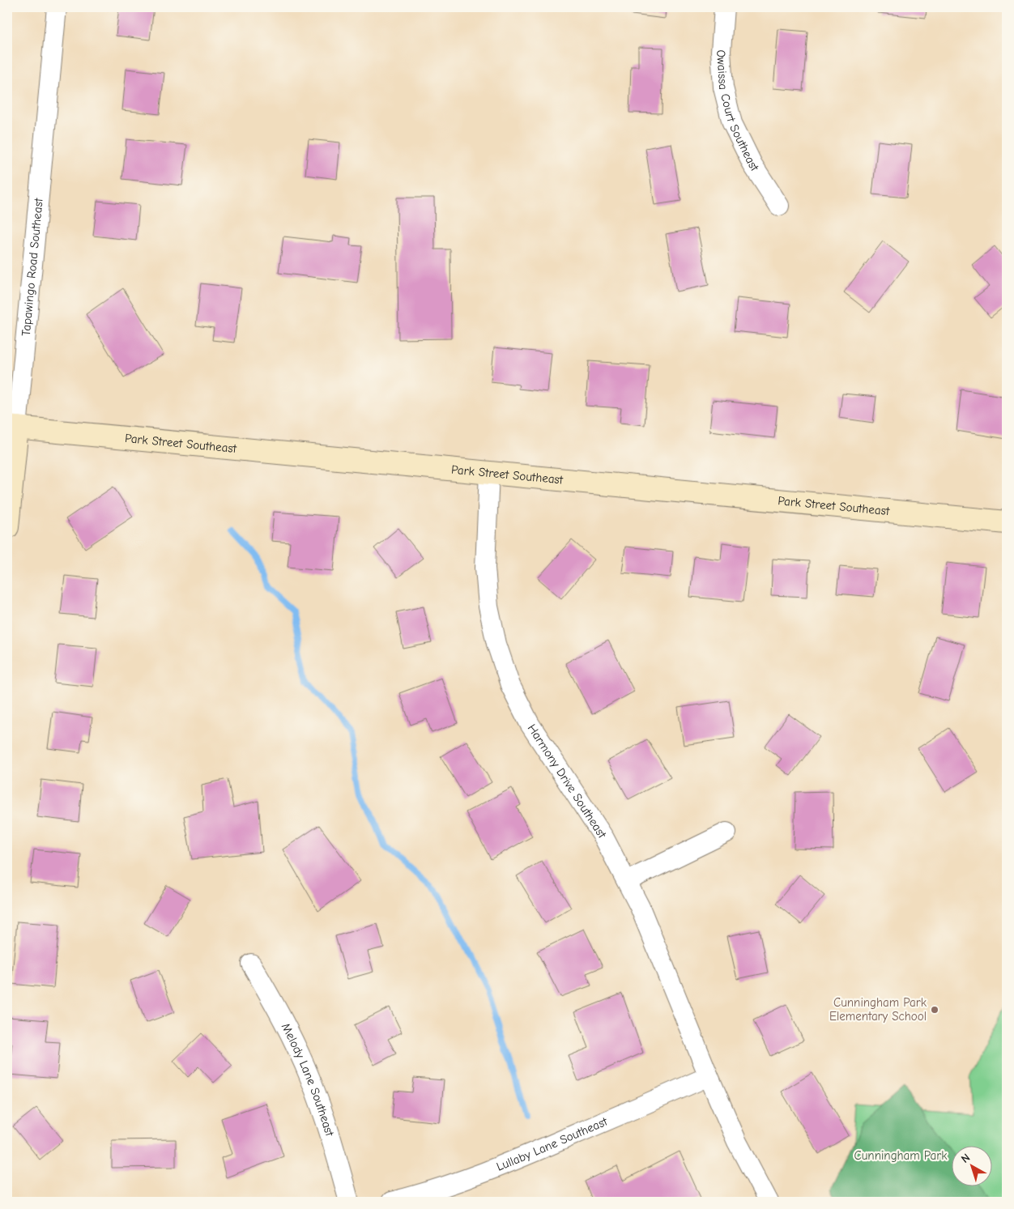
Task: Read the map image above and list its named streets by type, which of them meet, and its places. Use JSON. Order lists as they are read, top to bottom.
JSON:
{
  "streets": {
    "main road": ["Tapawingo Road Southeast", "Park Street Southeast"],
    "street": [
      "Owaissa Court Southeast",
      "Harmony Drive Southeast",
      "Melody Lane Southeast",
      "Lullaby Lane Southeast"
    ]
  },
  "crossings": [
    ["Tapawingo Road Southeast", "Park Street Southeast"],
    ["Park Street Southeast", "Harmony Drive Southeast"],
    ["Harmony Drive Southeast", "Lullaby Lane Southeast"]
  ],
  "parks": ["Cunningham Park"],
  "places": ["Cunningham Park Elementary School"],
  "north": "top left"
}
